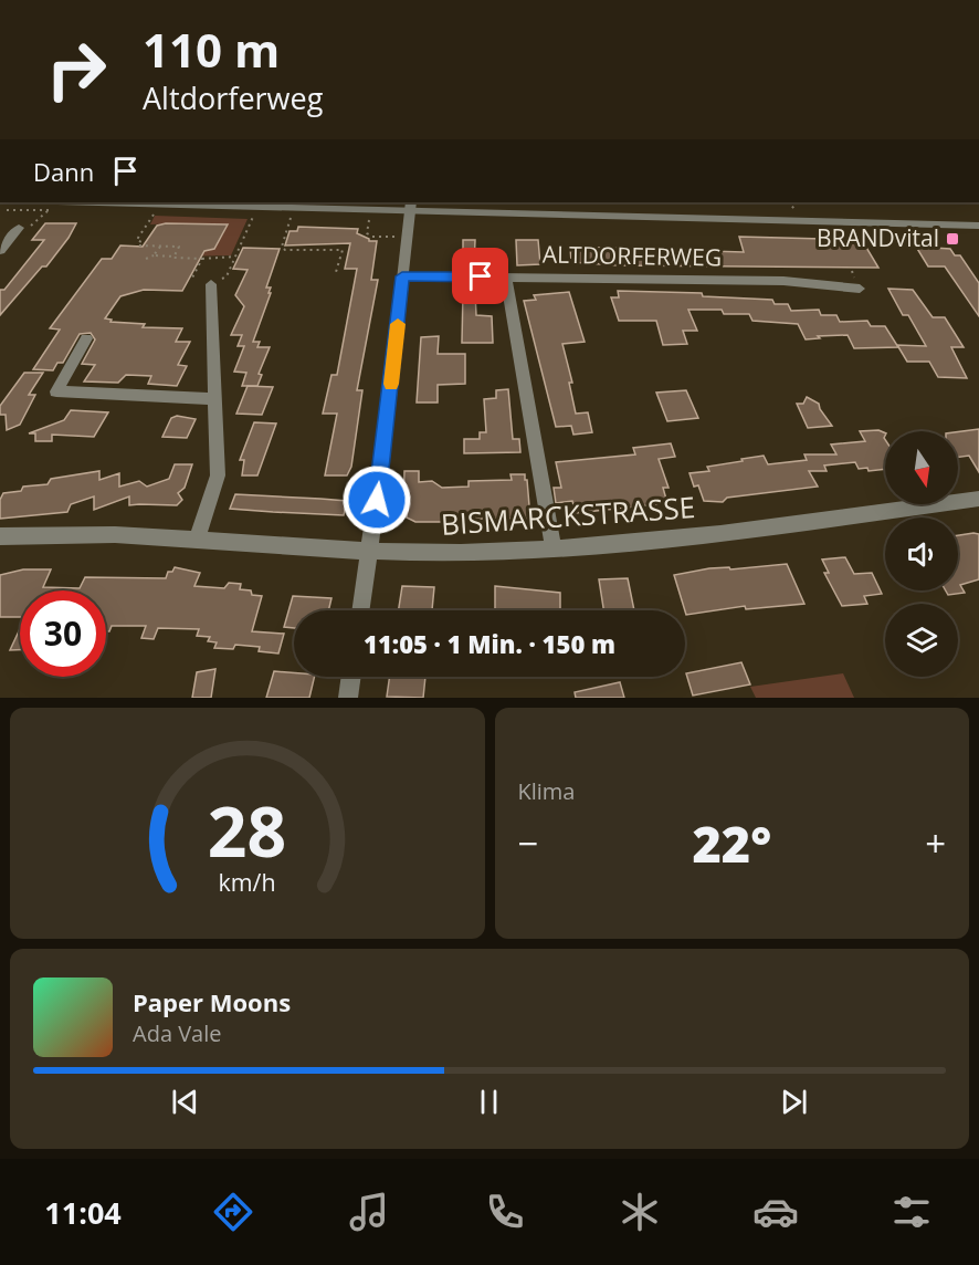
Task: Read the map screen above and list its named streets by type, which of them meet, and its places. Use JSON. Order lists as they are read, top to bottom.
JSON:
{
  "streets": {
    "street": ["ALTDORFERWEG", "BISMARCKSTRASSE"]
  },
  "places": {
    "transit": ["BRANDvital"]
  },
  "north": "bottom",
  "page": {
    "turn": ["110 m", "Altdorferweg"],
    "then": "Dann",
    "limit": "30",
    "trip": "11:05 · 1 Min. · 150 m",
    "tile": "Klima",
    "heat": ["−", "22°", "+"],
    "song": ["Paper Moons", "Ada Vale"],
    "tabs": "11:04",
    "gauge": ["28", "km/h"]
  }
}
